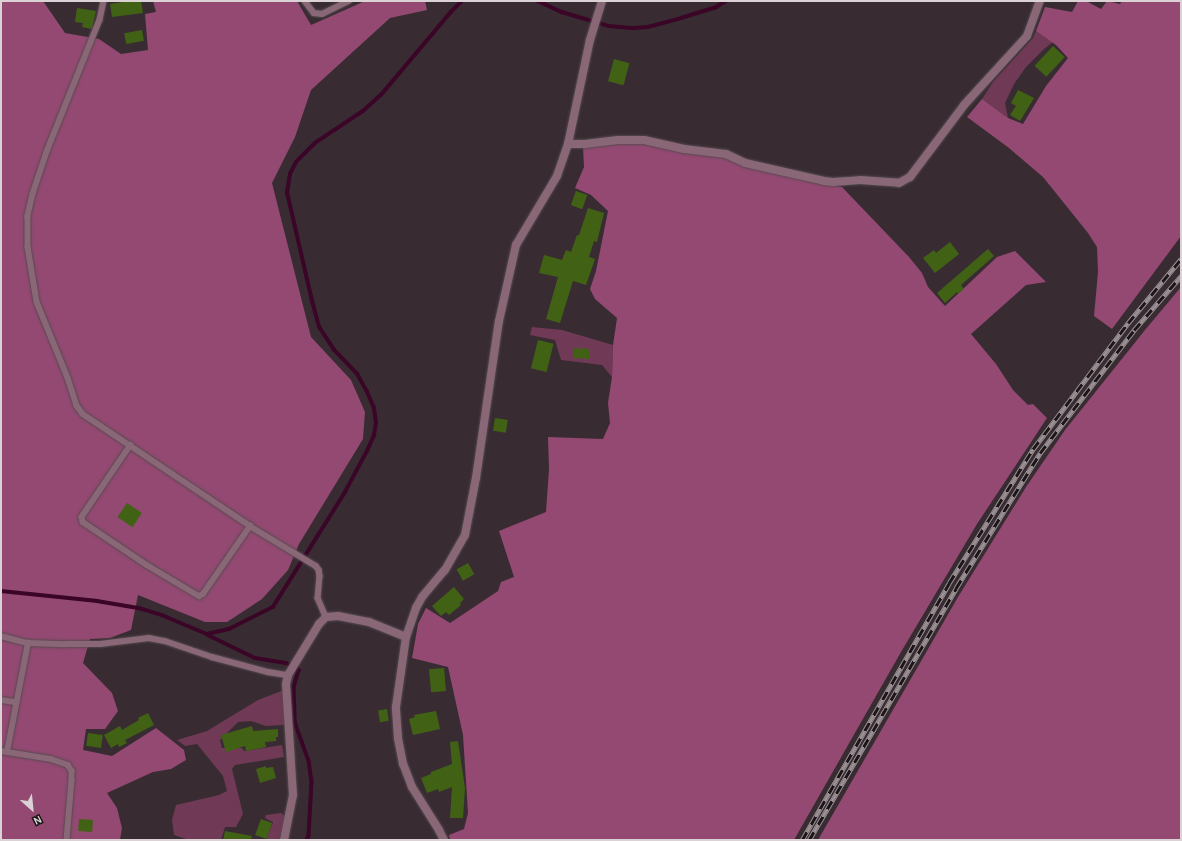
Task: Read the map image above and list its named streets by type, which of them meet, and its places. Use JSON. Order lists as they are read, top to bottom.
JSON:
{
  "north": "bottom right"
}
